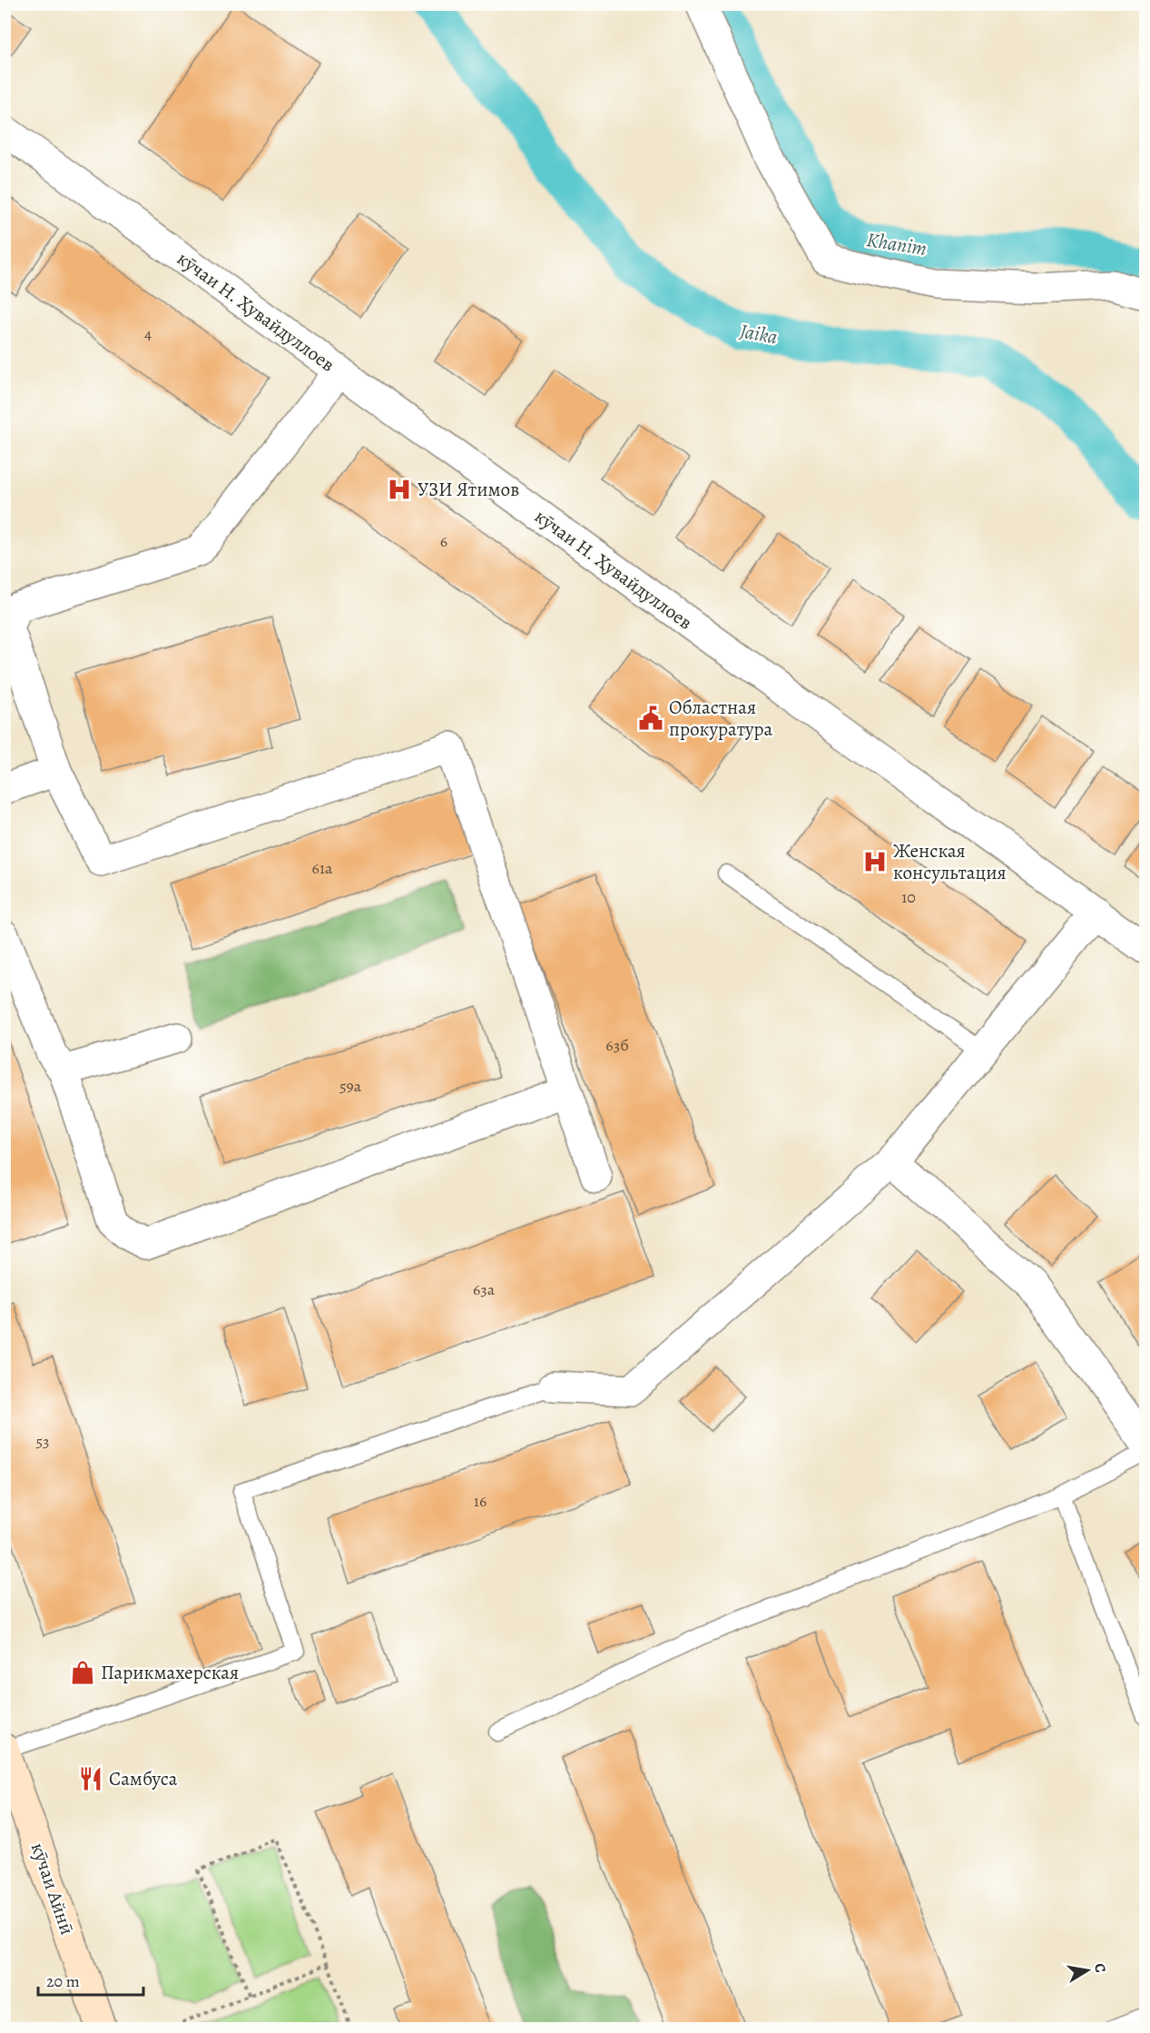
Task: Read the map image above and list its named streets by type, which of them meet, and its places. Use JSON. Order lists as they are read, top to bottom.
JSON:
{
  "streets": {
    "main road": ["кӯчаи Айнӣ"],
    "street": ["кӯчаи Н. Ҳувайдуллоев"]
  },
  "water": ["Khanim", "Jaika"],
  "places": {
    "hospital": ["УЗИ Ятимов", "Женская консультация"],
    "public building": ["Областная прокуратура"],
    "shop": ["Парикмахерская"],
    "restaurant": ["Самбуса"]
  },
  "house_numbers": [
    "4",
    "6",
    "61а",
    "10",
    "63б",
    "59а",
    "63а",
    "53",
    "16"
  ],
  "scale_bar": "20 m",
  "north": "right"
}
